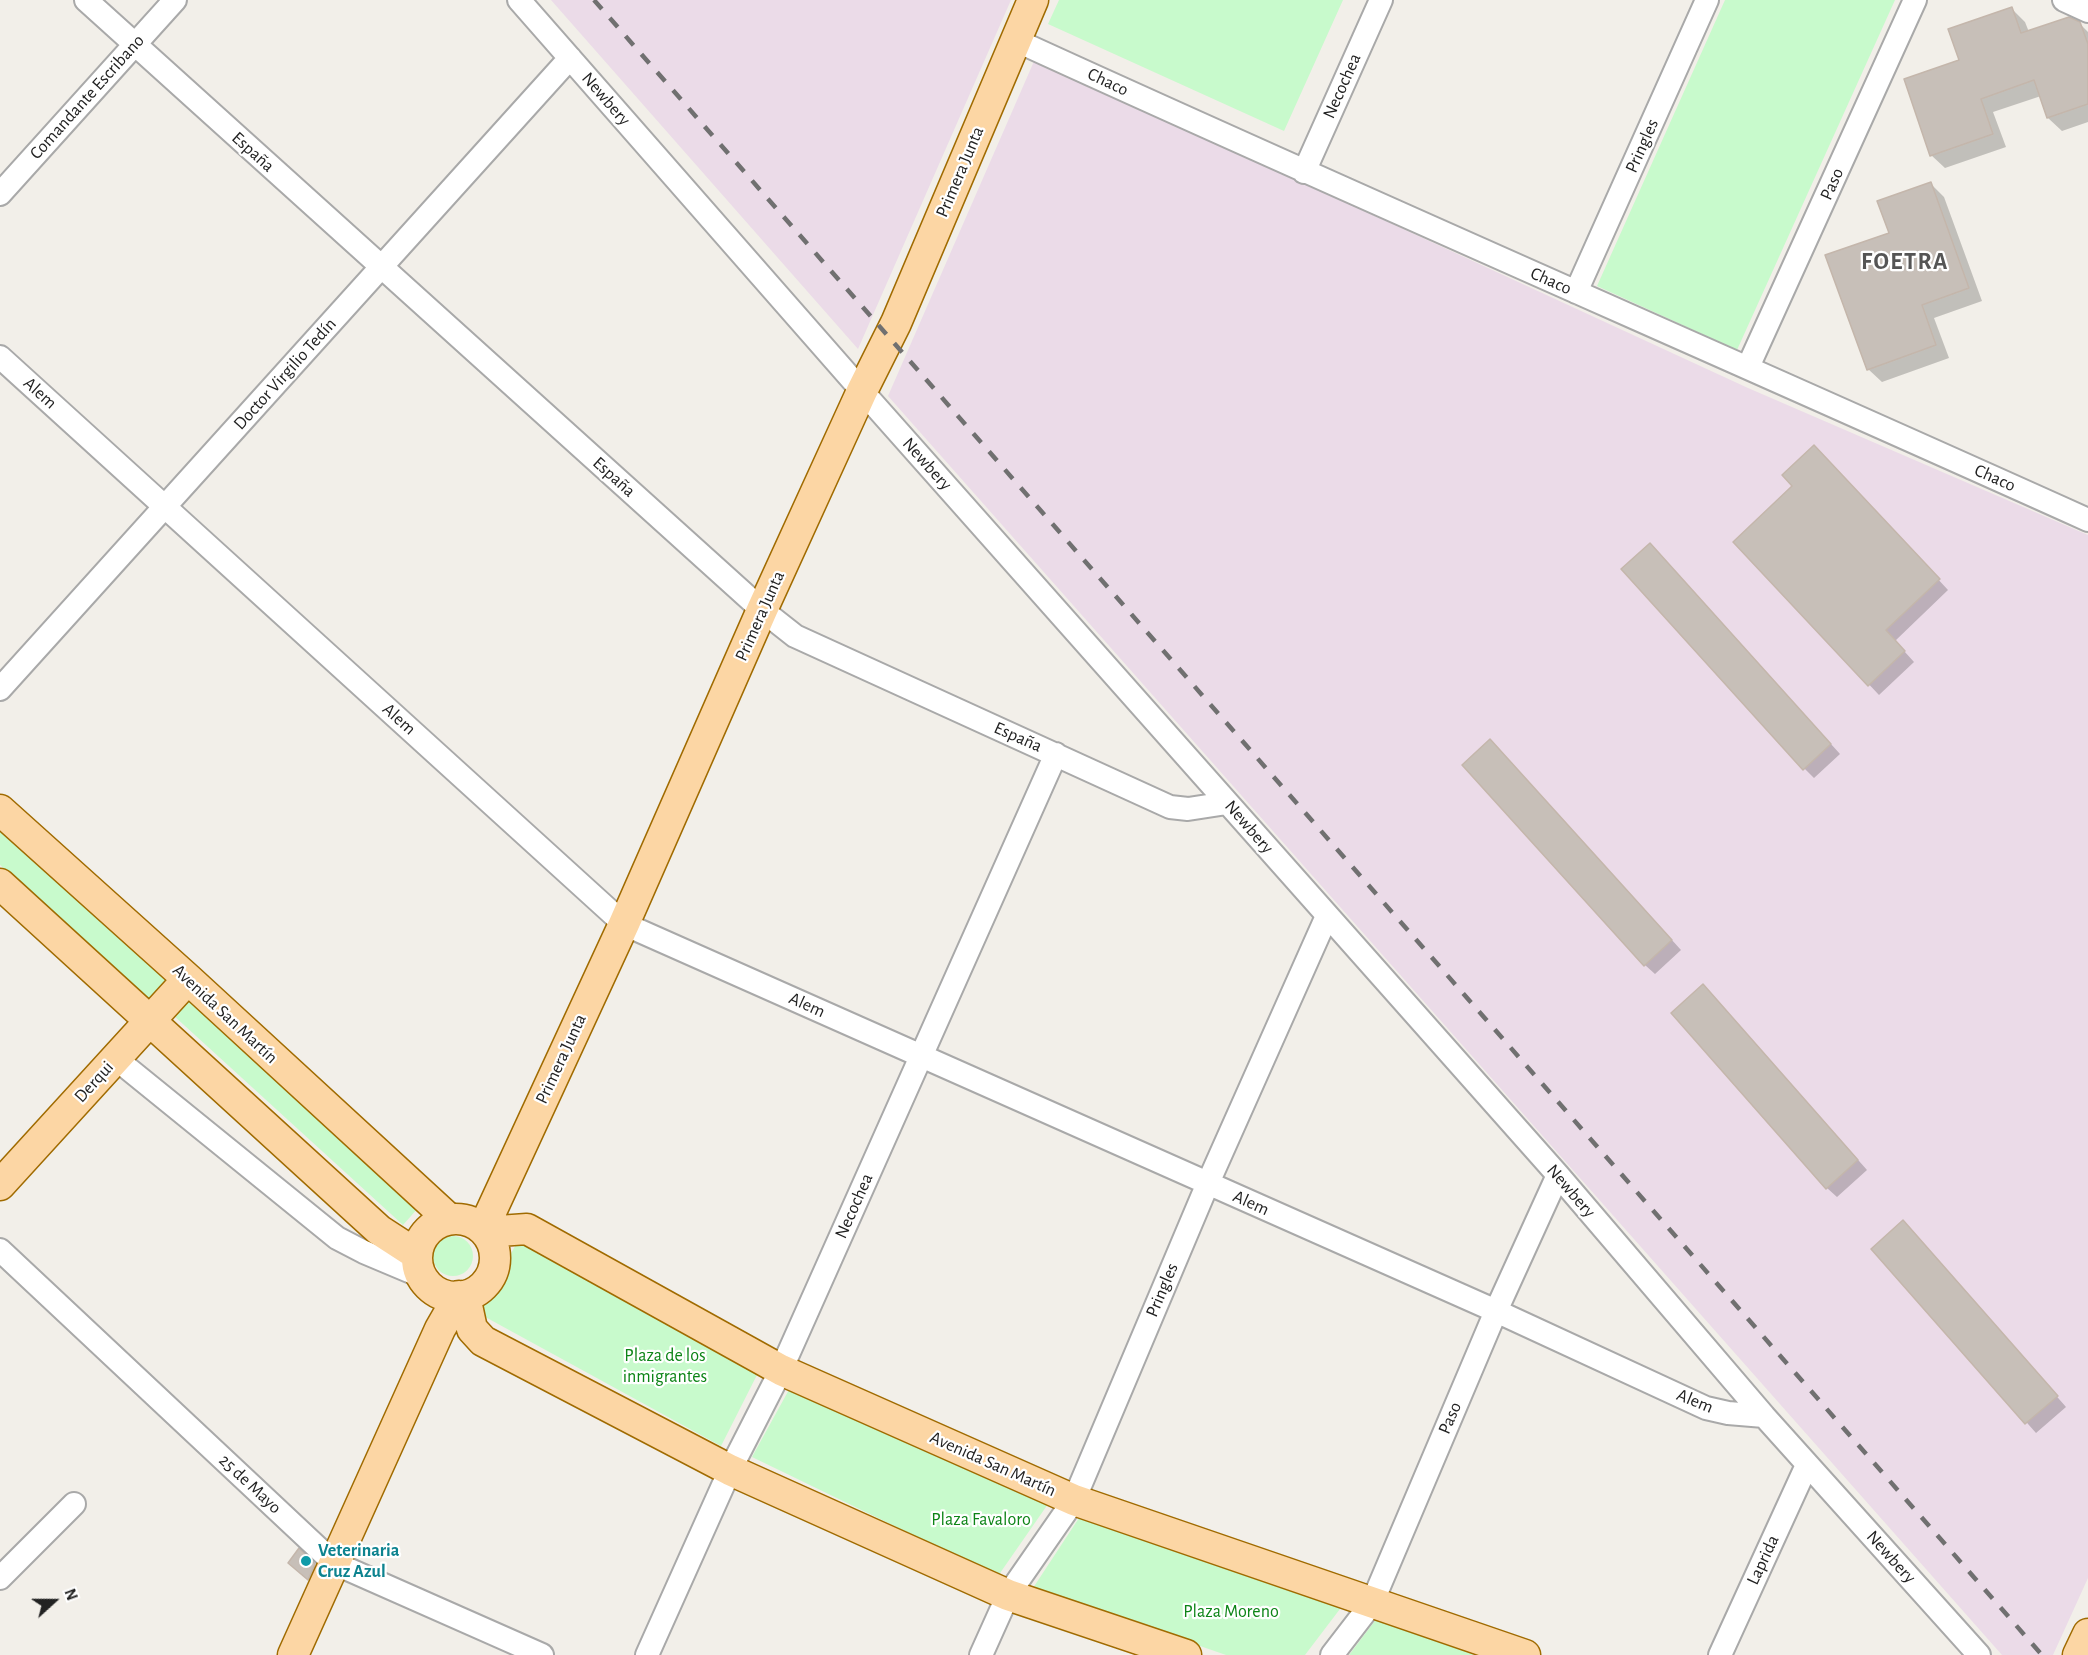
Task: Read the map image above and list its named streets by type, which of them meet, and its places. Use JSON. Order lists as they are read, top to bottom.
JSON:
{
  "streets": {
    "main road": ["Primera Junta", "Avenida San Martín", "Derqui"],
    "street": [
      "Chaco",
      "Necochea",
      "Comandante Escribano",
      "Newbery",
      "Pringles",
      "España",
      "Paso",
      "Doctor Virgilio Tedín",
      "Alem",
      "25 de Mayo",
      "Laprida"
    ]
  },
  "crossings": [
    ["Chaco", "Necochea"],
    ["Chaco", "Pringles"],
    ["Chaco", "Primera Junta"],
    ["Chaco", "Paso"],
    ["Necochea", "España"],
    ["Necochea", "Alem"],
    ["Necochea", "Avenida San Martín"],
    ["Comandante Escribano", "España"],
    ["Newbery", "Pringles"],
    ["Newbery", "España"],
    ["Newbery", "Primera Junta"],
    ["Newbery", "Paso"],
    ["Newbery", "Doctor Virgilio Tedín"],
    ["Newbery", "Alem"],
    ["Newbery", "Laprida"],
    ["Pringles", "Alem"],
    ["Pringles", "Avenida San Martín"],
    ["España", "Primera Junta"],
    ["España", "Doctor Virgilio Tedín"],
    ["Primera Junta", "Alem"],
    ["Primera Junta", "Avenida San Martín"],
    ["Paso", "Alem"],
    ["Paso", "Avenida San Martín"],
    ["Doctor Virgilio Tedín", "Alem"],
    ["Avenida San Martín", "Derqui"]
  ],
  "districts": ["FOETRA"],
  "parks": ["Plaza de los inmigrantes", "Plaza Favaloro", "Plaza Moreno"],
  "places": ["Veterinaria Cruz Azul"],
  "north": "right"
}
